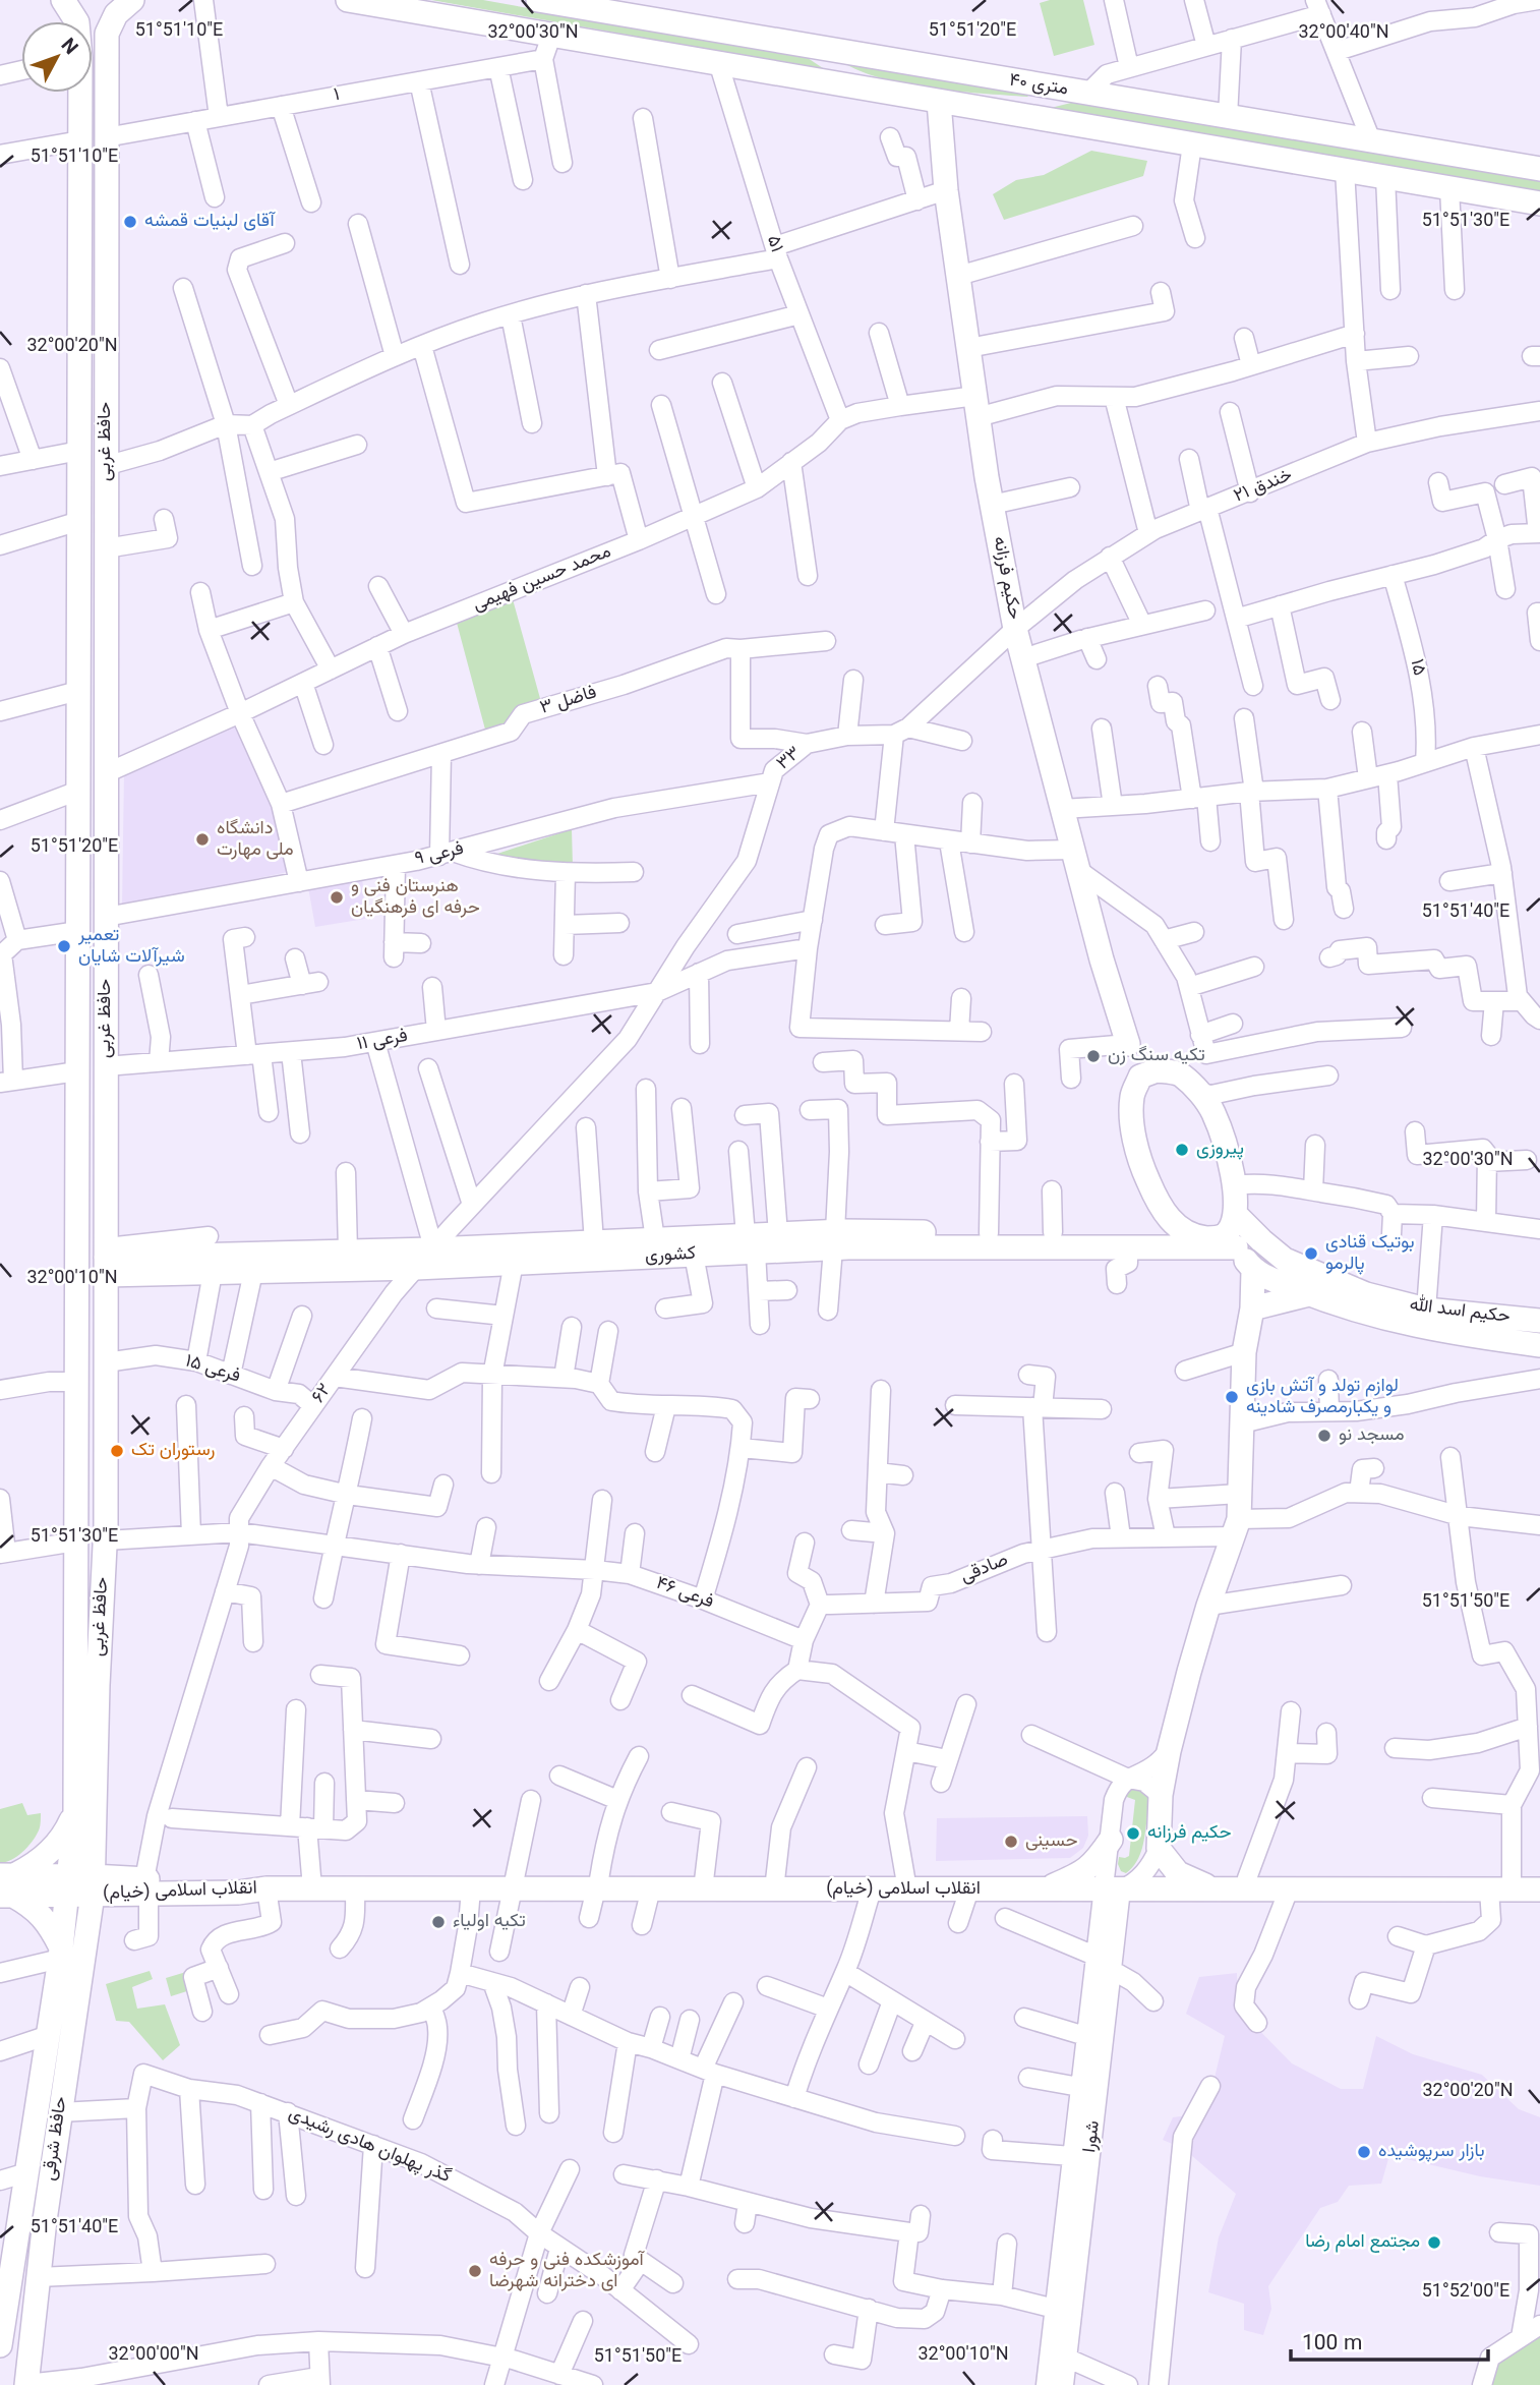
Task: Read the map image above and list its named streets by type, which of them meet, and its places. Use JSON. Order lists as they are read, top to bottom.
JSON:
{
  "streets": {
    "main road": [
      "۴۰ متری",
      "حافظ غربی",
      "حکیم فرزانه",
      "کشوری",
      "حکیم اسد الله",
      "انقلاب اسلامی (خیام)",
      "حافظ شرقی"
    ],
    "street": [
      "۱",
      "۵۱",
      "۲۱ خندق",
      "محمد حسین فهیمی",
      "۱۵",
      "فاضل ۳",
      "۳۳",
      "فرعی ۹",
      "فرعی ۱۱",
      "فرعی ۱۵",
      "۶۲",
      "صادقی",
      "فرعی ۴۶",
      "شورا",
      "گذر پهلوان هادی رشیدی"
    ]
  },
  "crossings": [
    ["۴۰ متری", "حکیم فرزانه"],
    ["۱", "حافظ غربی"],
    ["۵۱", "محمد حسین فهیمی"],
    ["حافظ غربی", "محمد حسین فهیمی"],
    ["حافظ غربی", "فرعی ۹"],
    ["حافظ غربی", "فرعی ۱۱"],
    ["حافظ غربی", "کشوری"],
    ["حافظ غربی", "فرعی ۱۵"],
    ["حافظ غربی", "فرعی ۴۶"],
    ["حافظ غربی", "انقلاب اسلامی (خیام)"],
    ["حافظ غربی", "حافظ شرقی"],
    ["۲۱ خندق", "حکیم فرزانه"],
    ["حکیم فرزانه", "محمد حسین فهیمی"],
    ["حکیم فرزانه", "کشوری"],
    ["۳۳", "فرعی ۹"],
    ["۳۳", "فرعی ۱۱"],
    ["۳۳", "۶۲"],
    ["فرعی ۱۱", "۶۲"],
    ["کشوری", "حکیم اسد الله"],
    ["کشوری", "۶۲"],
    ["فرعی ۱۵", "۶۲"],
    ["۶۲", "فرعی ۴۶"],
    ["۶۲", "انقلاب اسلامی (خیام)"],
    ["انقلاب اسلامی (خیام)", "شورا"],
    ["انقلاب اسلامی (خیام)", "حافظ شرقی"]
  ],
  "places": [
    "آقای لبنیات قمشه",
    "دانشگاه ملی مهارت",
    "هنرستان فنی و حرفه ای فرهنگیان",
    "تعمیر شیرآلات شایان",
    "تکیه سنگ زن",
    "پیروزی",
    "بوتیک قنادی پالرمو",
    "لوازم تولد و آتش بازی و یکبارمصرف شادینه",
    "مسجد نو",
    "رستوران تک",
    "حکیم فرزانه",
    "حسینی",
    "تکیه اولیاء",
    "بازار سرپوشیده",
    "مجتمع امام رضا",
    "آموزشکده فنی و حرفه ای دخترانه شهرضا"
  ],
  "scale_bar": "100 m",
  "north": "top right",
  "coordinates": [
    "51°51'10\"E",
    "51°51'20\"E",
    "32°00'40\"N",
    "32°00'30\"N",
    "51°51'30\"E",
    "32°00'20\"N",
    "51°51'40\"E",
    "32°00'10\"N",
    "51°51'50\"E",
    "51°52'00\"E",
    "32°00'00\"N"
  ]
}
